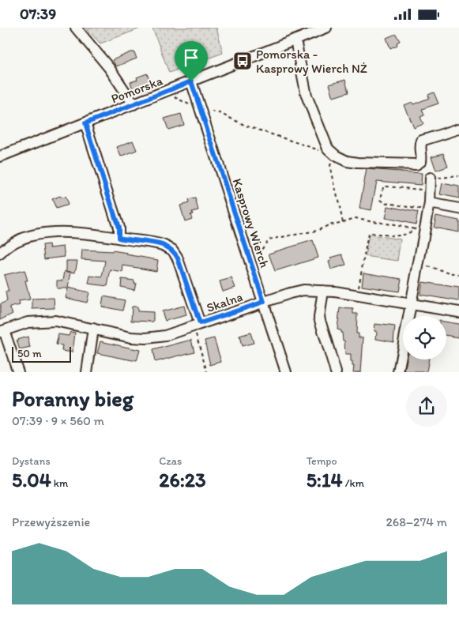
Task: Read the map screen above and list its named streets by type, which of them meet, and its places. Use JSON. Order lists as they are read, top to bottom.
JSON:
{
  "streets": {
    "street": ["Pomorska", "Kasprowy Wierch", "Skalna"]
  },
  "crossings": [
    ["Pomorska", "Kasprowy Wierch"],
    ["Kasprowy Wierch", "Skalna"]
  ],
  "places": {
    "bus stop": ["Pomorska - Kasprowy Wierch NŻ"]
  },
  "scale_bar": "50 m",
  "page": {
    "status": "07:39",
    "scale": "50 m",
    "heading": ["Poranny bieg", "07:39 · 9 × 560 m"],
    "stats": [
      ["Dystans", "5.04 km"],
      ["Czas", "26:23"],
      ["Tempo", "5:14 /km"]
    ],
    "chart": ["Przewyższenie", "268–274 m"]
  }
}
